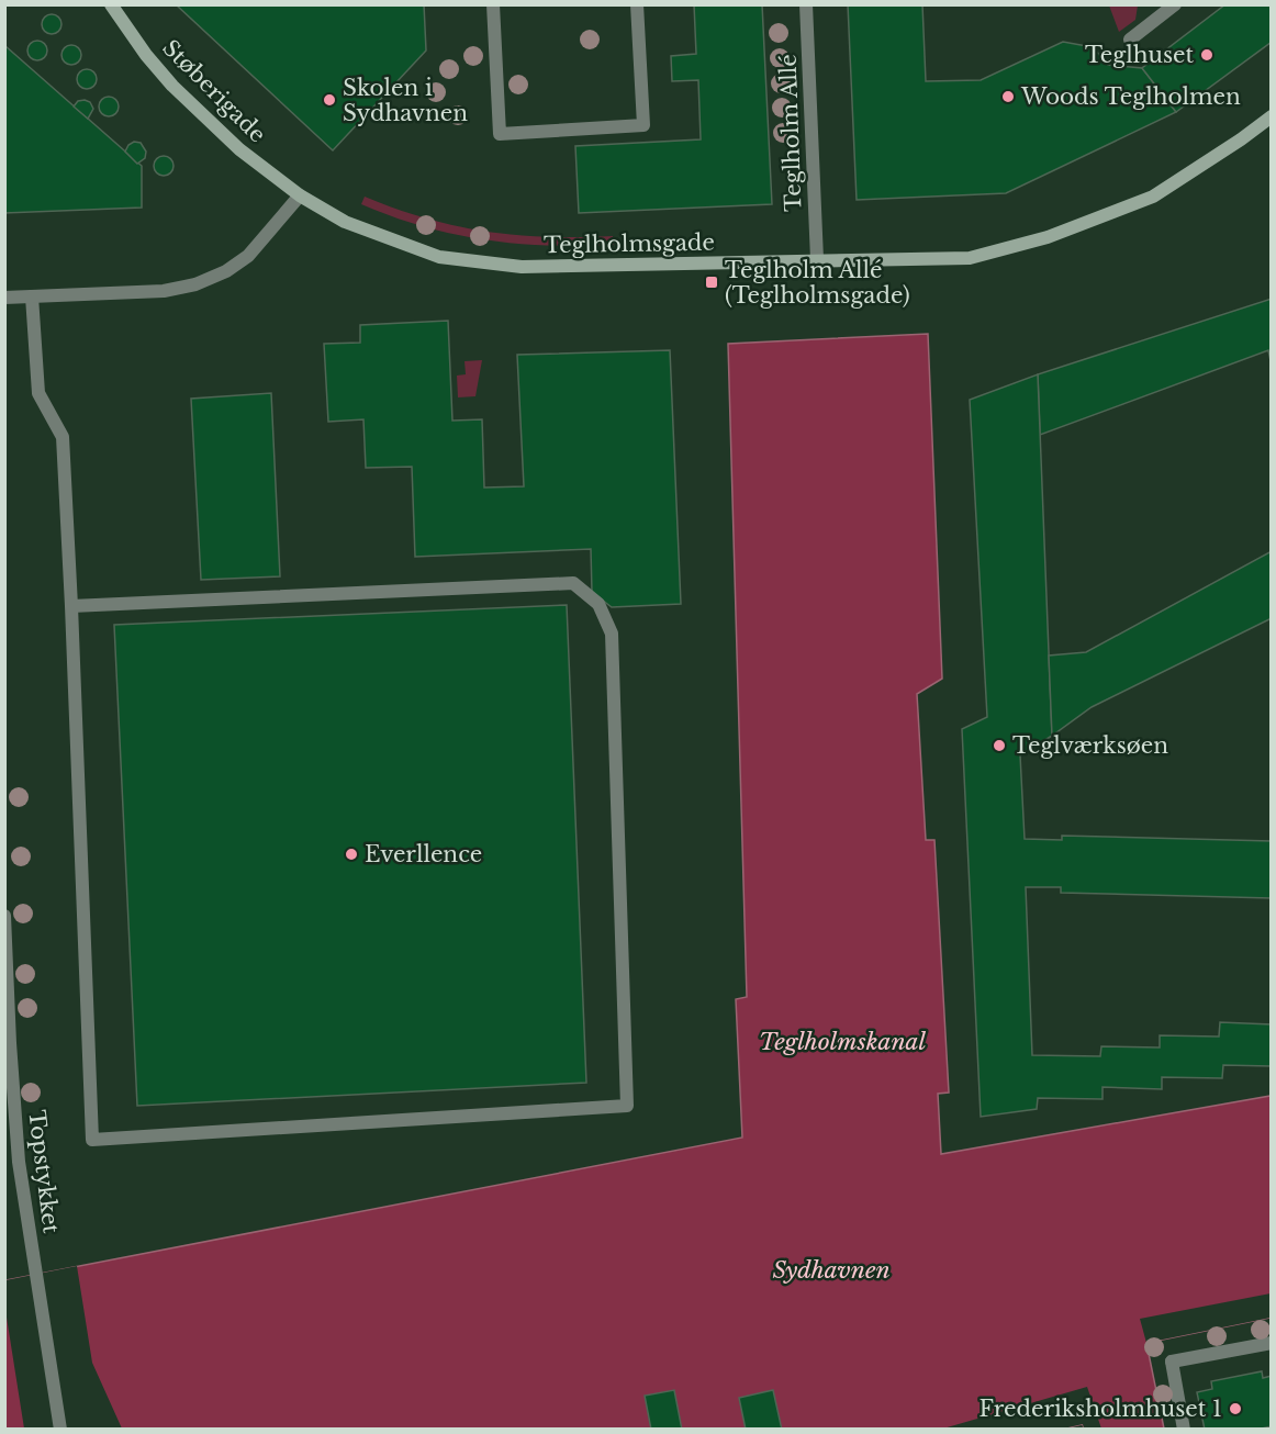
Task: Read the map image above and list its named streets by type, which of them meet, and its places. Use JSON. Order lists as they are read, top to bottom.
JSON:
{
  "streets": {
    "street": [
      "Støberigade",
      "Teglholm Allé",
      "Teglholmsgade",
      "Topstykket"
    ]
  },
  "crossings": [
    ["Støberigade", "Teglholmsgade"],
    ["Teglholm Allé", "Teglholmsgade"]
  ],
  "water": ["Teglholmskanal", "Sydhavnen"],
  "places": {
    "other": [
      "Teglhuset",
      "Woods Teglholmen",
      "Skolen i Sydhavnen",
      "Teglværksøen",
      "Everllence",
      "Frederiksholmhuset 1"
    ],
    "transit": ["Teglholm Allé (Teglholmsgade)"]
  }
}
